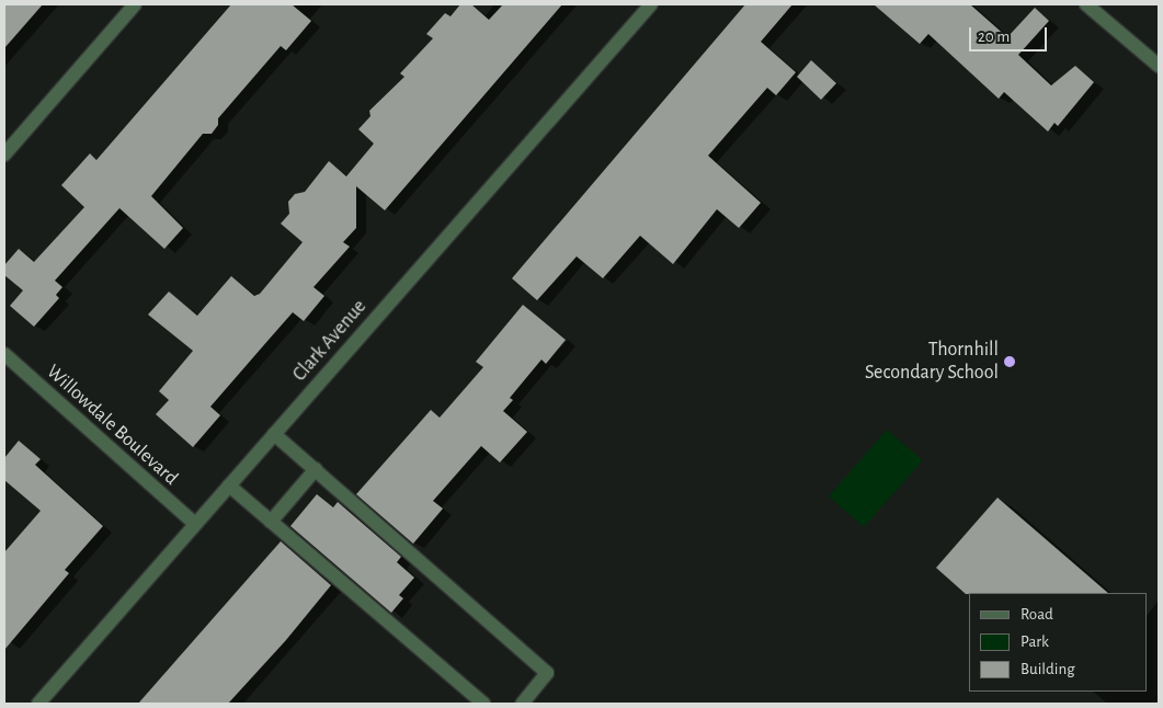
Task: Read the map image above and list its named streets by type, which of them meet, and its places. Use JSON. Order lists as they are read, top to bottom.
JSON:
{
  "streets": {
    "street": ["Clark Avenue", "Willowdale Boulevard"]
  },
  "crossings": [
    ["Clark Avenue", "Willowdale Boulevard"]
  ],
  "places": ["Thornhill Secondary School"],
  "legend": ["Road", "Park", "Building"],
  "scale_bar": "20 m"
}
